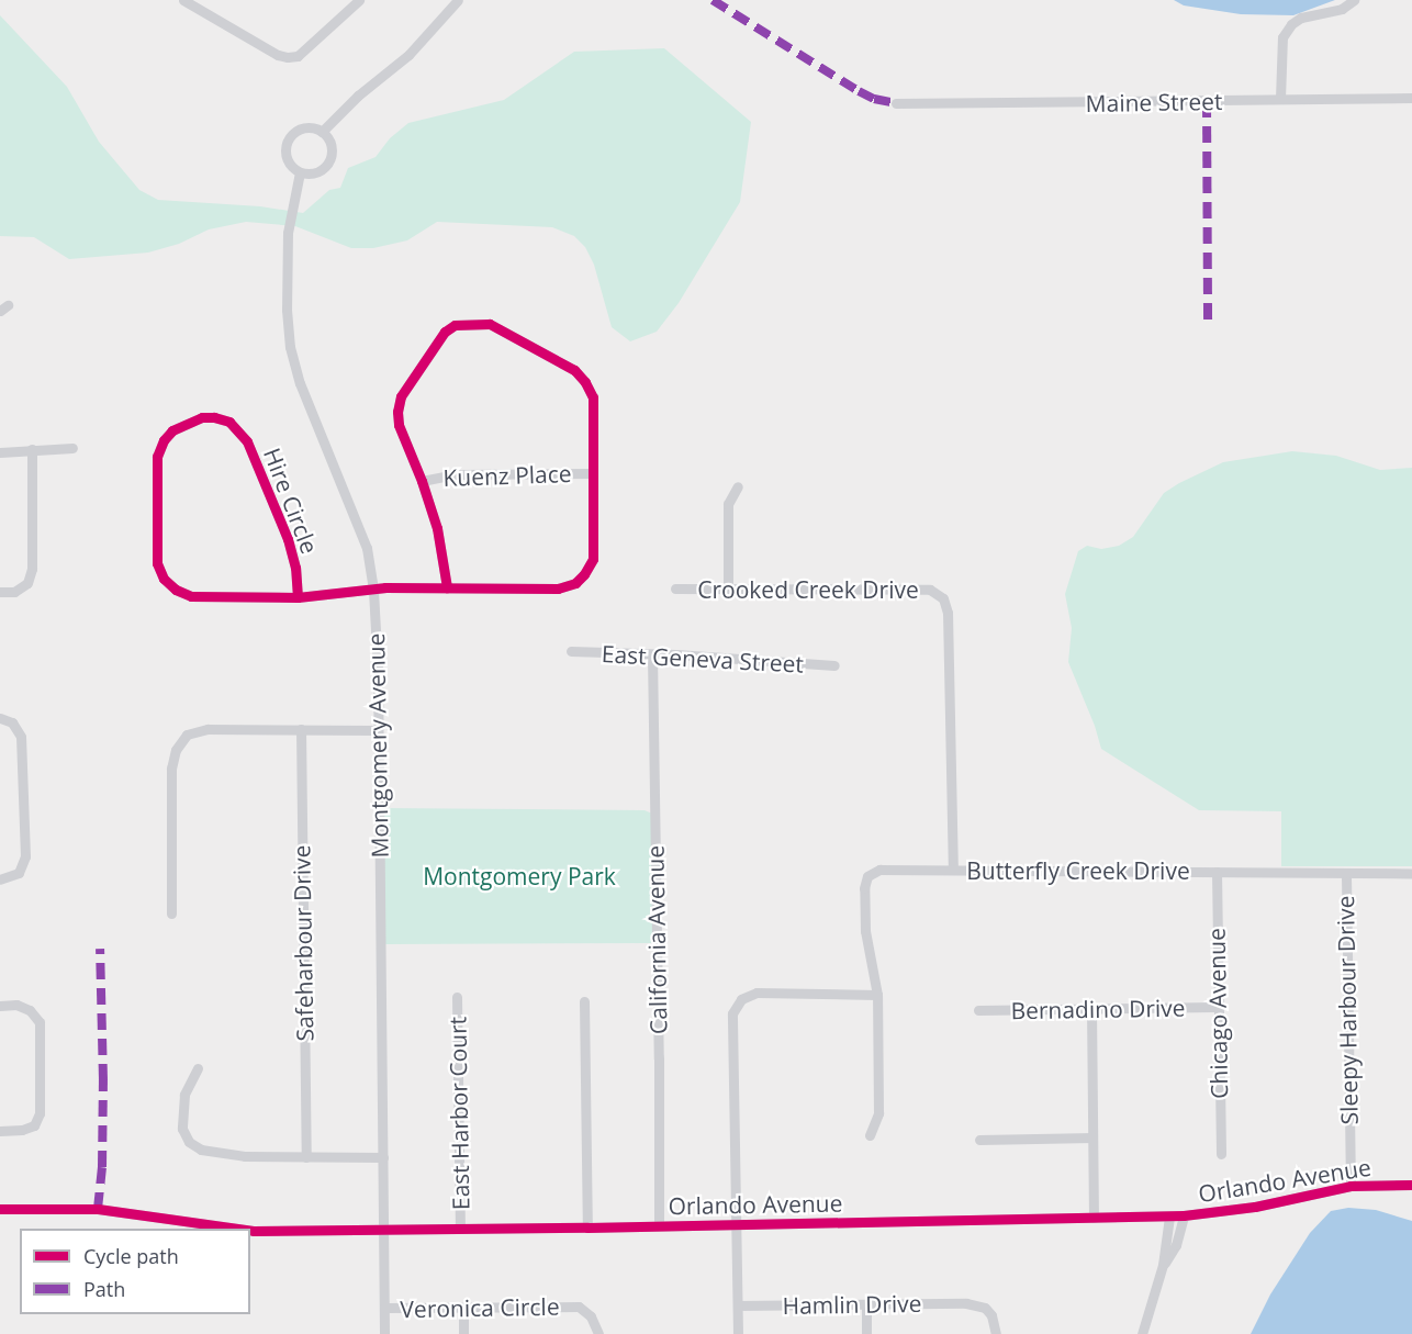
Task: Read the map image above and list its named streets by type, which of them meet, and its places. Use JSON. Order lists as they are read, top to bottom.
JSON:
{
  "streets": {
    "street": [
      "Maine Street",
      "Kuenz Place",
      "Hire Circle",
      "Crooked Creek Drive",
      "East Geneva Street",
      "Montgomery Avenue",
      "Butterfly Creek Drive",
      "California Avenue",
      "Safeharbour Drive",
      "Bernadino Drive",
      "Sleepy Harbour Drive",
      "Chicago Avenue",
      "East Harbor Court",
      "Orlando Avenue",
      "Hamlin Drive",
      "Veronica Circle"
    ]
  },
  "crossings": [
    ["Kuenz Place", "Hire Circle"],
    ["Hire Circle", "Montgomery Avenue"],
    ["Crooked Creek Drive", "Butterfly Creek Drive"],
    ["East Geneva Street", "California Avenue"],
    ["Montgomery Avenue", "Orlando Avenue"],
    ["Montgomery Avenue", "Veronica Circle"],
    ["Butterfly Creek Drive", "Sleepy Harbour Drive"],
    ["Butterfly Creek Drive", "Chicago Avenue"],
    ["California Avenue", "Orlando Avenue"],
    ["Bernadino Drive", "Chicago Avenue"],
    ["Sleepy Harbour Drive", "Orlando Avenue"],
    ["East Harbor Court", "Orlando Avenue"]
  ],
  "parks": ["Montgomery Park"],
  "legend": ["Cycle path", "Path"]
}
